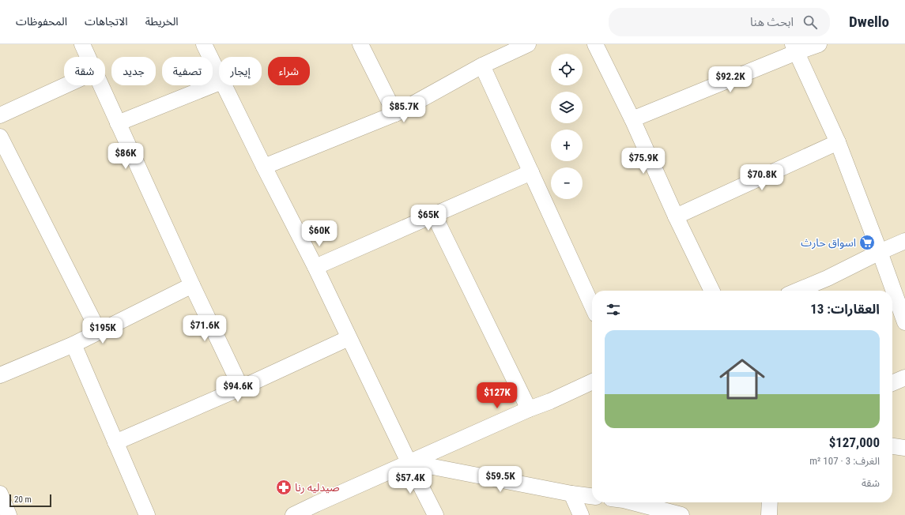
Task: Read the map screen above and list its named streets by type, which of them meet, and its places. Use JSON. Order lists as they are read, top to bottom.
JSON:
{
  "places": {
    "supermarket": ["اسواق حارث"],
    "pharmacy": ["صيدليه رنا"]
  },
  "scale_bar": "20 m",
  "page": {
    "header": "Dwello",
    "search": "ابحث هنا",
    "nav": ["الخريطة", "الاتجاهات", "المحفوظات"],
    "map_buttons": ["+", "−"],
    "chip": [
      "شراء",
      "إيجار",
      "تصفية",
      "جديد",
      "شقة"
    ],
    "price": [
      "$92.2K",
      "$85.7K",
      "$86K",
      "$75.9K",
      "$70.8K",
      "$65K",
      "$60K",
      "$71.6K",
      "$195K",
      "$94.6K",
      "$127K",
      "$59.5K",
      "$57.4K"
    ],
    "heading": "العقارات: 13",
    "list": [
      {
        "name": "$127,000",
        "note": "الغرف: 3 · 107 m² · شقة"
      }
    ],
    "scale": "20 m"
  }
}
